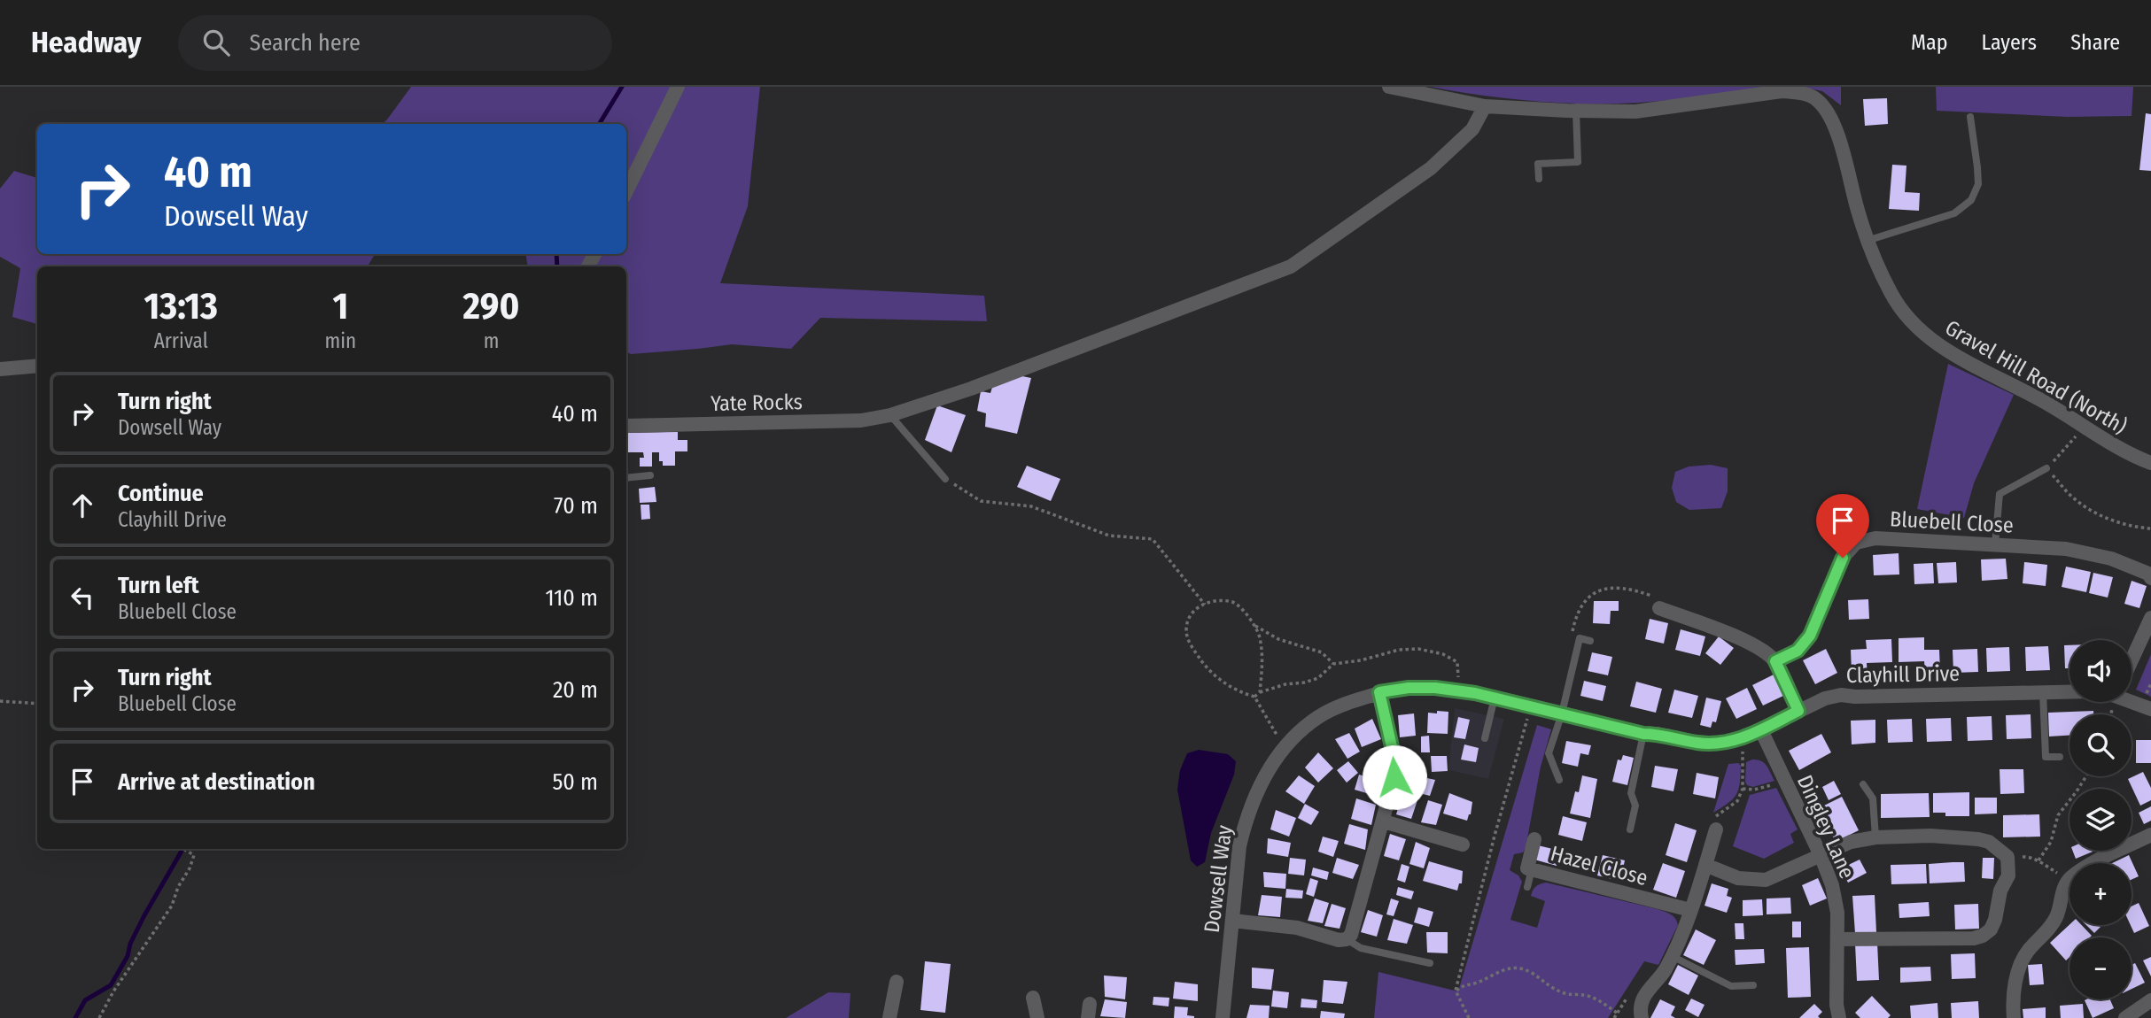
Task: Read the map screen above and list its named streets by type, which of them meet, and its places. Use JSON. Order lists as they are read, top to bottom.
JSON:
{
  "streets": {
    "street": [
      "Gravel Hill Road (North)",
      "Yate Rocks",
      "Bluebell Close",
      "Clayhill Drive",
      "Dingley Lane",
      "Hazel Close",
      "Dowsell Way"
    ]
  },
  "crossings": [
    ["Gravel Hill Road (North)", "Yate Rocks"],
    ["Clayhill Drive", "Dingley Lane"],
    ["Clayhill Drive", "Dowsell Way"]
  ],
  "page": {
    "header": "Headway",
    "search": "Search here",
    "nav": ["Map", "Layers", "Share"],
    "turn": ["40 m", "Dowsell Way"],
    "eta": [
      "13:13",
      "Arrival",
      "1",
      "min",
      "290",
      "m"
    ],
    "list": [
      {
        "name": "Turn right",
        "note": "Dowsell Way",
        "value": "40 m"
      },
      {
        "name": "Continue",
        "note": "Clayhill Drive",
        "value": "70 m"
      },
      {
        "name": "Turn left",
        "note": "Bluebell Close",
        "value": "110 m"
      },
      {
        "name": "Turn right",
        "note": "Bluebell Close",
        "value": "20 m"
      },
      {
        "name": "Arrive at destination",
        "value": "50 m"
      }
    ],
    "map_buttons": ["+", "−"]
  }
}
